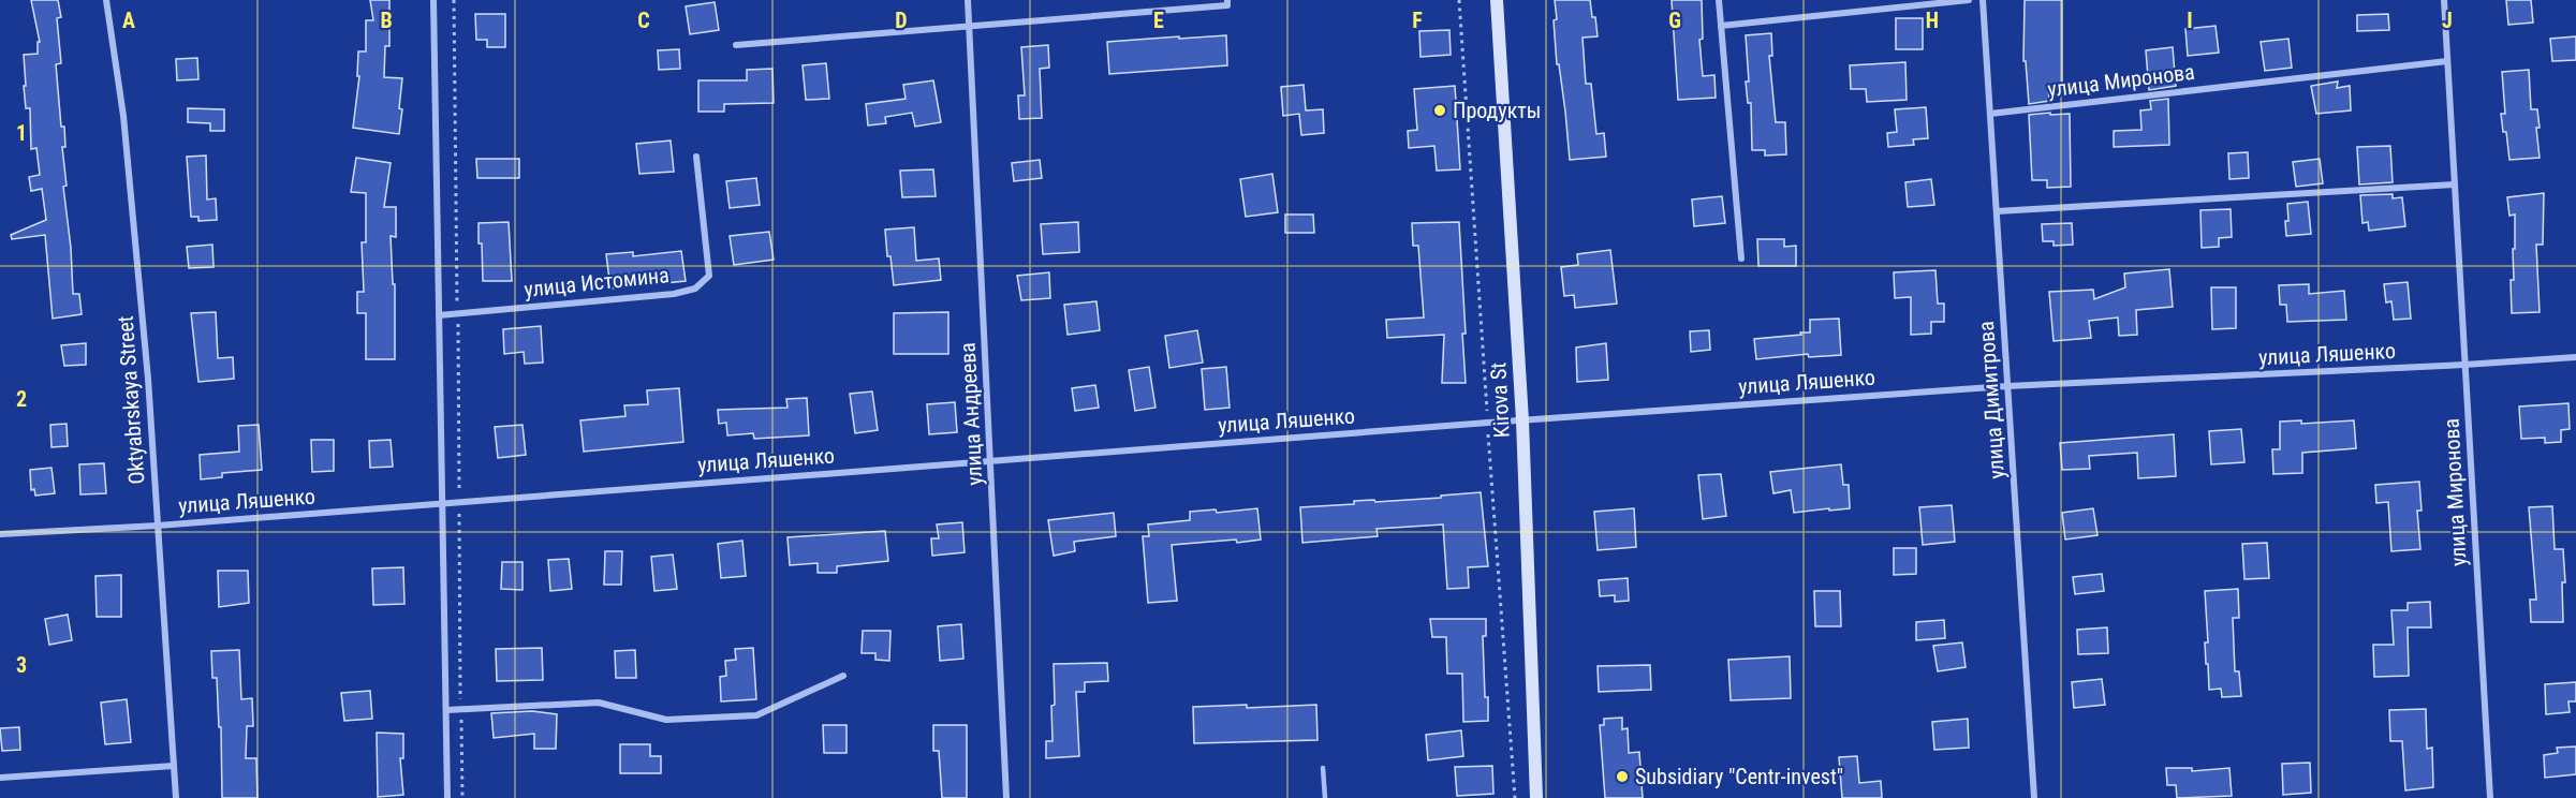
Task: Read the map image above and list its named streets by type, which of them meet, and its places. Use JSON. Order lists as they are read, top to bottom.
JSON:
{
  "streets": {
    "main road": ["Kirova St"],
    "street": [
      "улица Миронова",
      "улица Истомина",
      "улица Ляшенко",
      "Oktyabrskaya Street",
      "улица Димитрова",
      "улица Андреева"
    ]
  },
  "crossings": [
    ["улица Миронова", "улица Ляшенко"],
    ["улица Миронова", "улица Димитрова"],
    ["улица Ляшенко", "Oktyabrskaya Street"],
    ["улица Ляшенко", "Kirova St"],
    ["улица Ляшенко", "улица Димитрова"],
    ["улица Ляшенко", "улица Андреева"]
  ],
  "places": ["Продукты", "Subsidiary \"Centr-invest\""],
  "grid": {
    "columns": [
      "A",
      "B",
      "C",
      "D",
      "E",
      "F",
      "G",
      "H",
      "I",
      "J"
    ],
    "rows": ["1", "2", "3"]
  }
}
